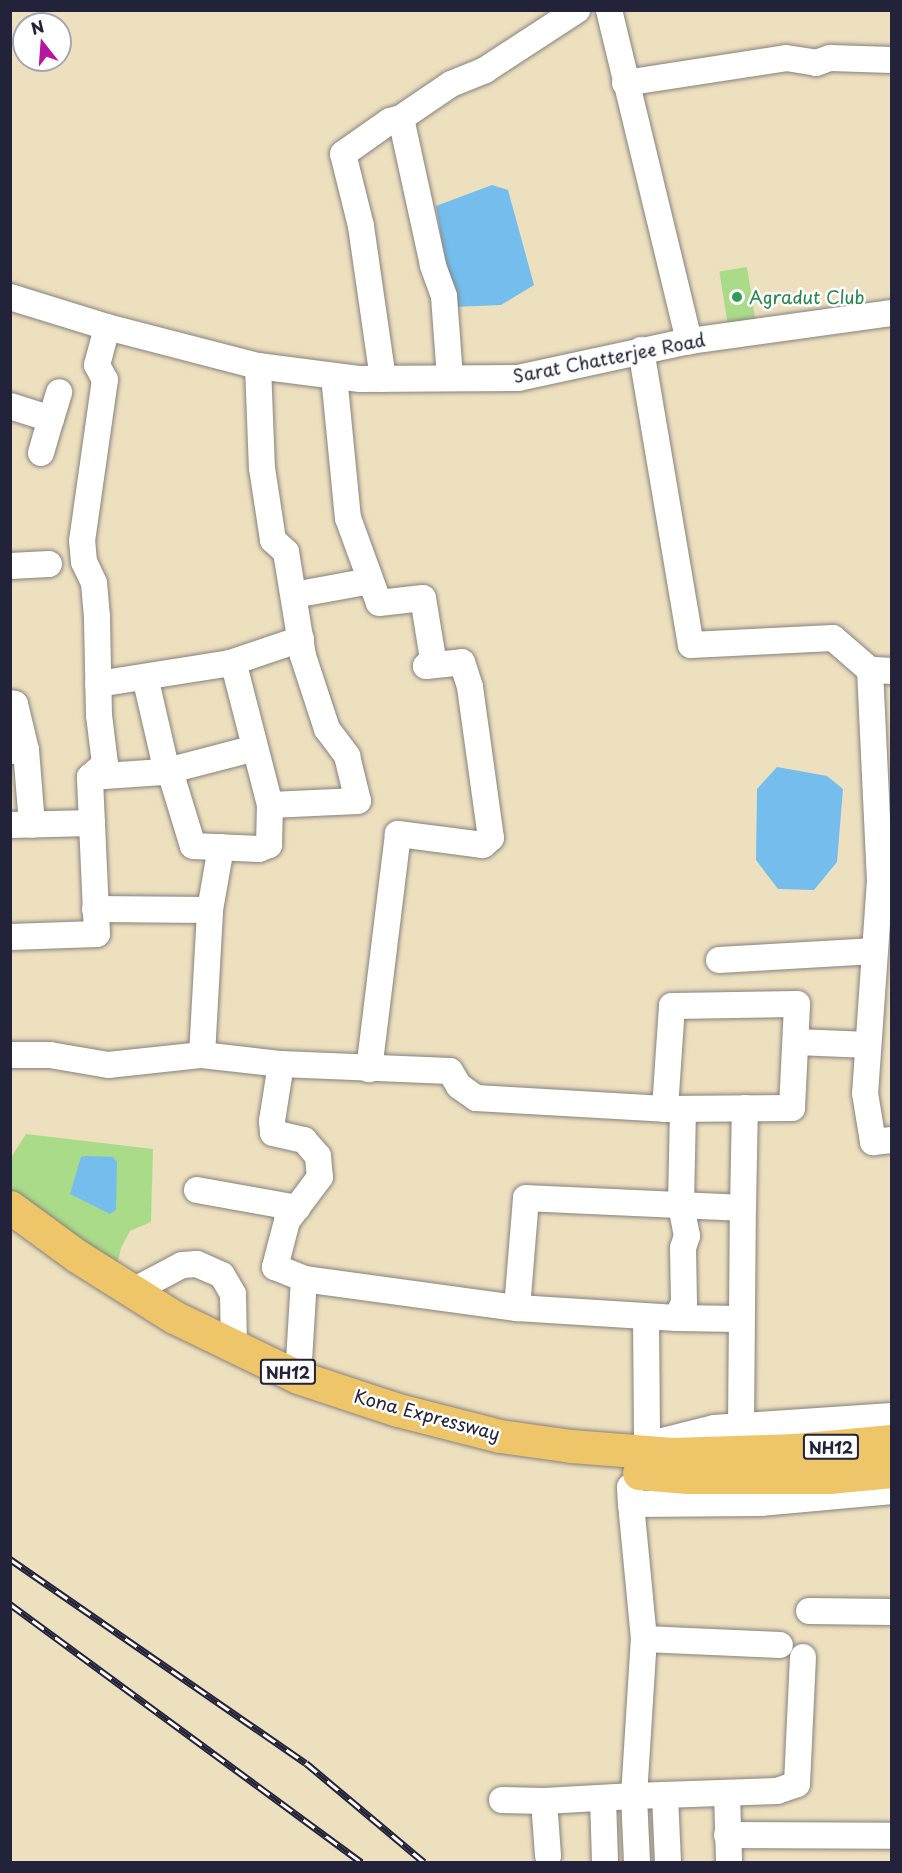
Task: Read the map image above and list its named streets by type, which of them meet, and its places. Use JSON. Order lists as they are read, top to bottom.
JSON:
{
  "streets": {
    "highway": ["NH12", "Kona Expressway"],
    "street": ["Sarat Chatterjee Road"]
  },
  "places": ["Agradut Club"],
  "north": "top"
}
